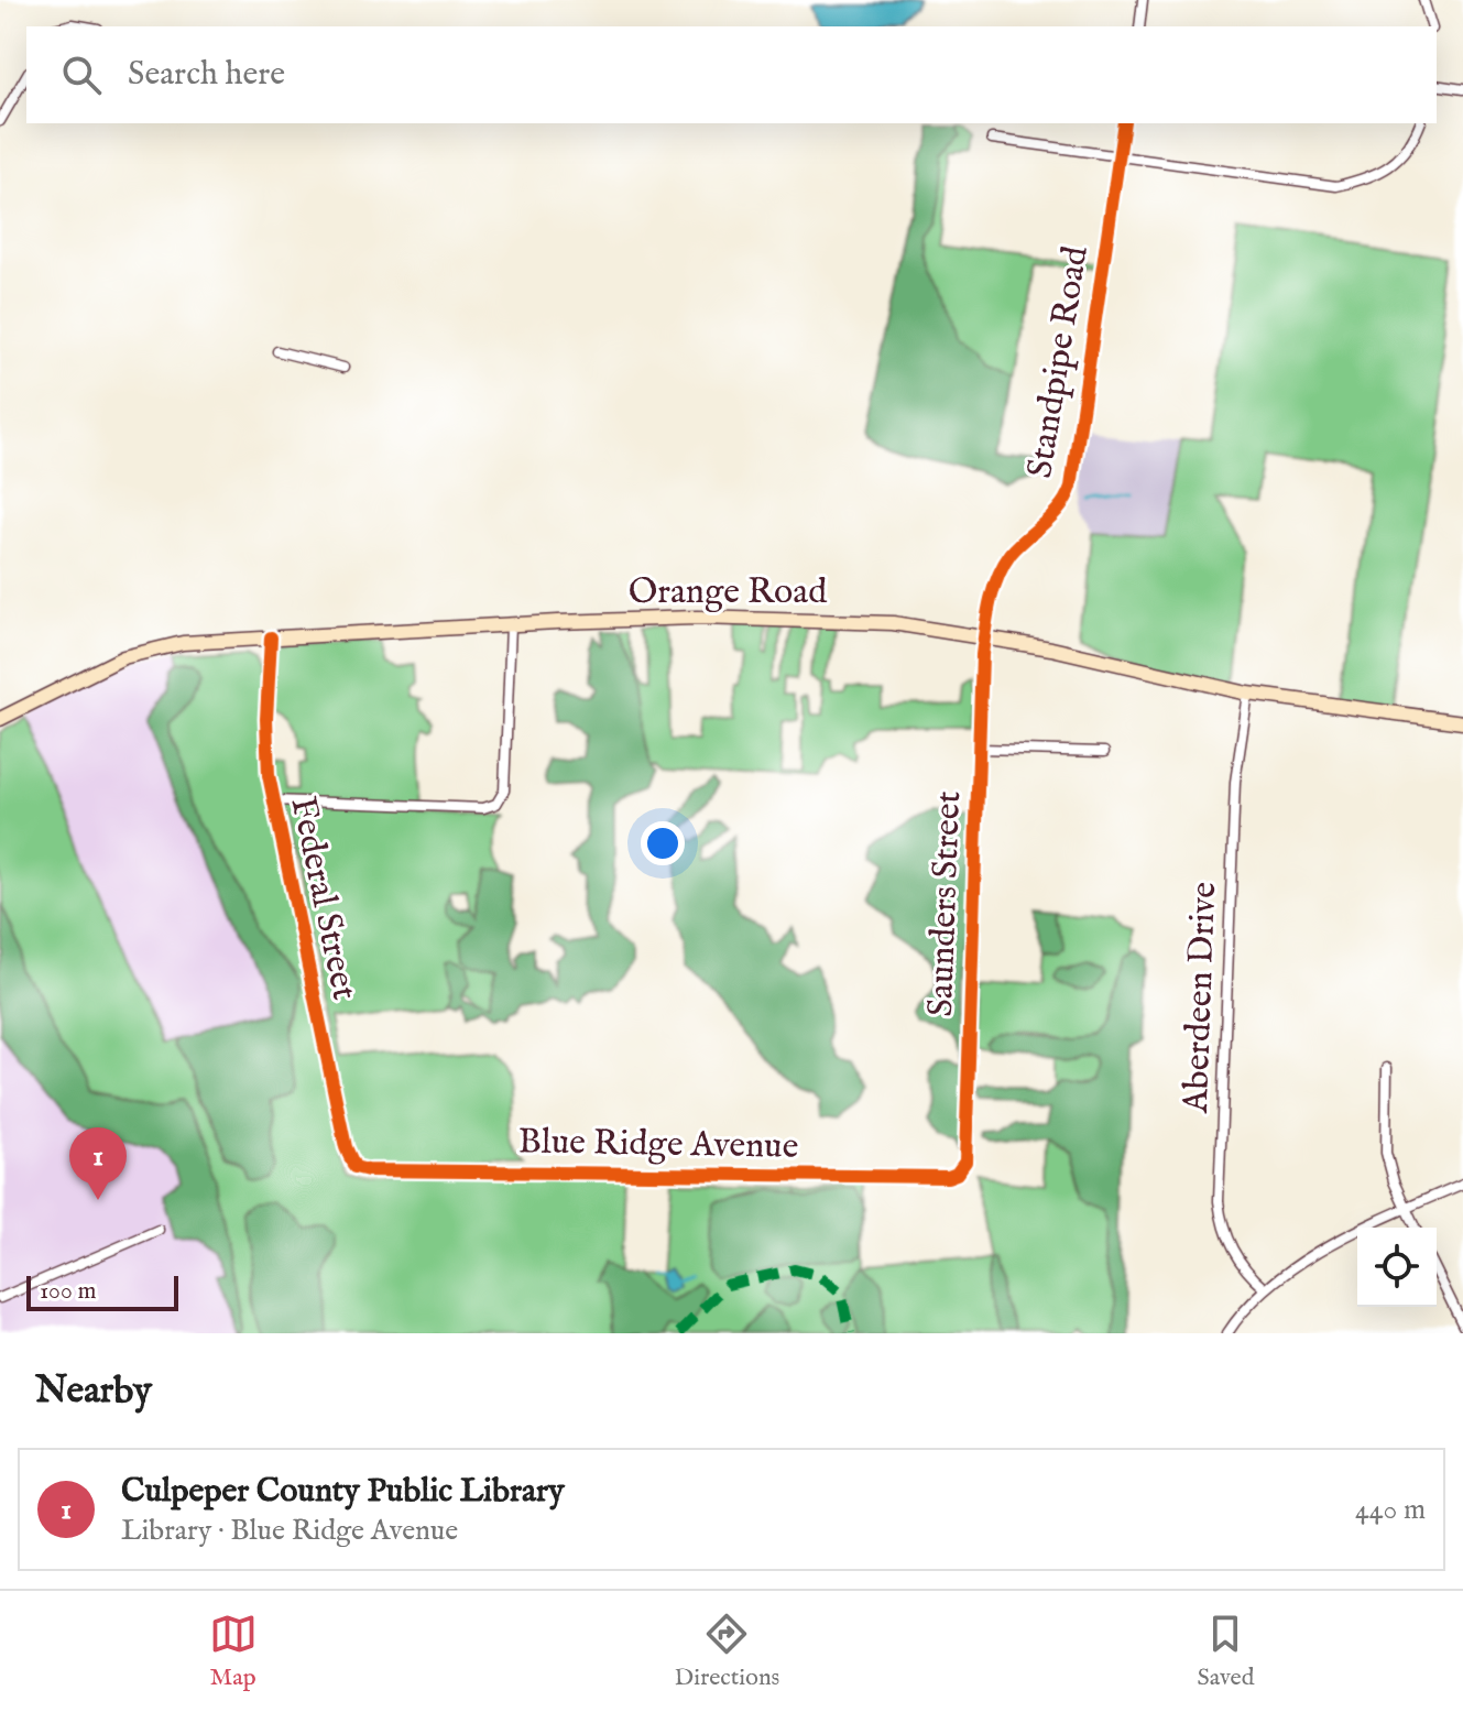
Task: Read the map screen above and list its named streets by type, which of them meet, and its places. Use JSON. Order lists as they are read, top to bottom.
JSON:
{
  "streets": {
    "main road": ["Orange Road"],
    "street": [
      "Standpipe Road",
      "Federal Street",
      "Saunders Street",
      "Aberdeen Drive",
      "Blue Ridge Avenue"
    ]
  },
  "crossings": [
    ["Standpipe Road", "Orange Road"],
    ["Standpipe Road", "Saunders Street"],
    ["Orange Road", "Federal Street"],
    ["Orange Road", "Saunders Street"],
    ["Orange Road", "Aberdeen Drive"],
    ["Federal Street", "Blue Ridge Avenue"],
    ["Saunders Street", "Blue Ridge Avenue"]
  ],
  "scale_bar": "100 m",
  "page": {
    "search": "Search here",
    "pins": "1",
    "scale": "100 m",
    "heading": "Nearby",
    "list": [
      {
        "mark": "1",
        "name": "Culpeper County Public Library",
        "note": "Library · Blue Ridge Avenue",
        "value": "440 m"
      }
    ],
    "nav": ["Map", "Directions", "Saved"]
  }
}
